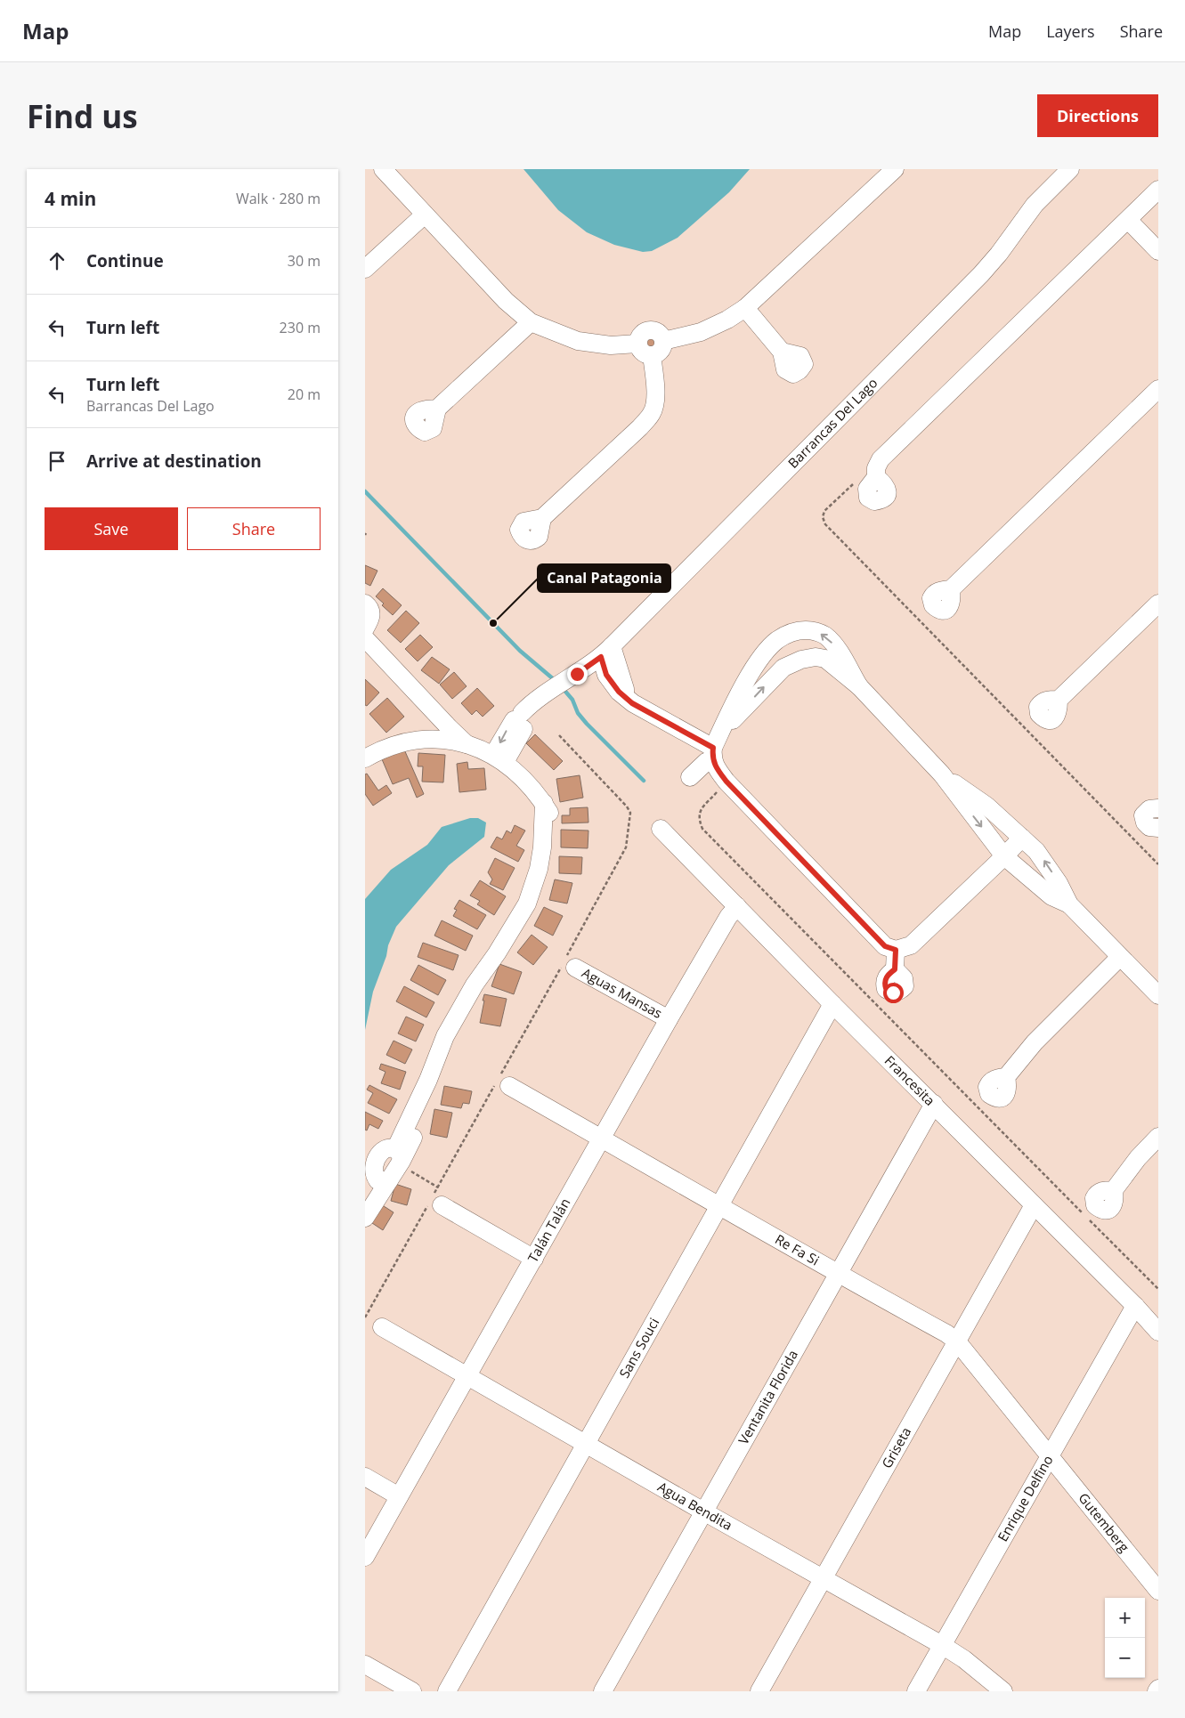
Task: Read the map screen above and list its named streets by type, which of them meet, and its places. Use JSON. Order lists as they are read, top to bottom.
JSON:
{
  "streets": {
    "street": [
      "Barrancas Del Lago",
      "Aguas Mansas",
      "Francesita",
      "Talán Talán",
      "Re Fa Si",
      "Sans Souci",
      "Ventanita Florida",
      "Griseta",
      "Enrique Delfino",
      "Agua Bendita",
      "Gutemberg"
    ]
  },
  "crossings": [
    ["Aguas Mansas", "Talán Talán"],
    ["Francesita", "Talán Talán"],
    ["Francesita", "Sans Souci"],
    ["Francesita", "Ventanita Florida"],
    ["Francesita", "Griseta"],
    ["Francesita", "Enrique Delfino"],
    ["Talán Talán", "Re Fa Si"],
    ["Talán Talán", "Agua Bendita"],
    ["Re Fa Si", "Sans Souci"],
    ["Re Fa Si", "Ventanita Florida"],
    ["Re Fa Si", "Griseta"],
    ["Re Fa Si", "Enrique Delfino"],
    ["Re Fa Si", "Gutemberg"],
    ["Sans Souci", "Agua Bendita"],
    ["Ventanita Florida", "Agua Bendita"],
    ["Griseta", "Agua Bendita"],
    ["Enrique Delfino", "Agua Bendita"],
    ["Enrique Delfino", "Gutemberg"]
  ],
  "places": ["Canal Patagonia"],
  "page": {
    "header": "Map",
    "nav": ["Map", "Layers", "Share"],
    "buttons": [
      "Directions",
      ["Save", "Share"]
    ],
    "title": "Find us",
    "heading": ["4 min", "Walk · 280 m"],
    "list": [
      ["Continue", "30 m"],
      ["Turn left", "230 m"],
      ["Turn left", "Barrancas Del Lago", "20 m"],
      "Arrive at destination"
    ],
    "map_buttons": ["+", "−"]
  }
}
